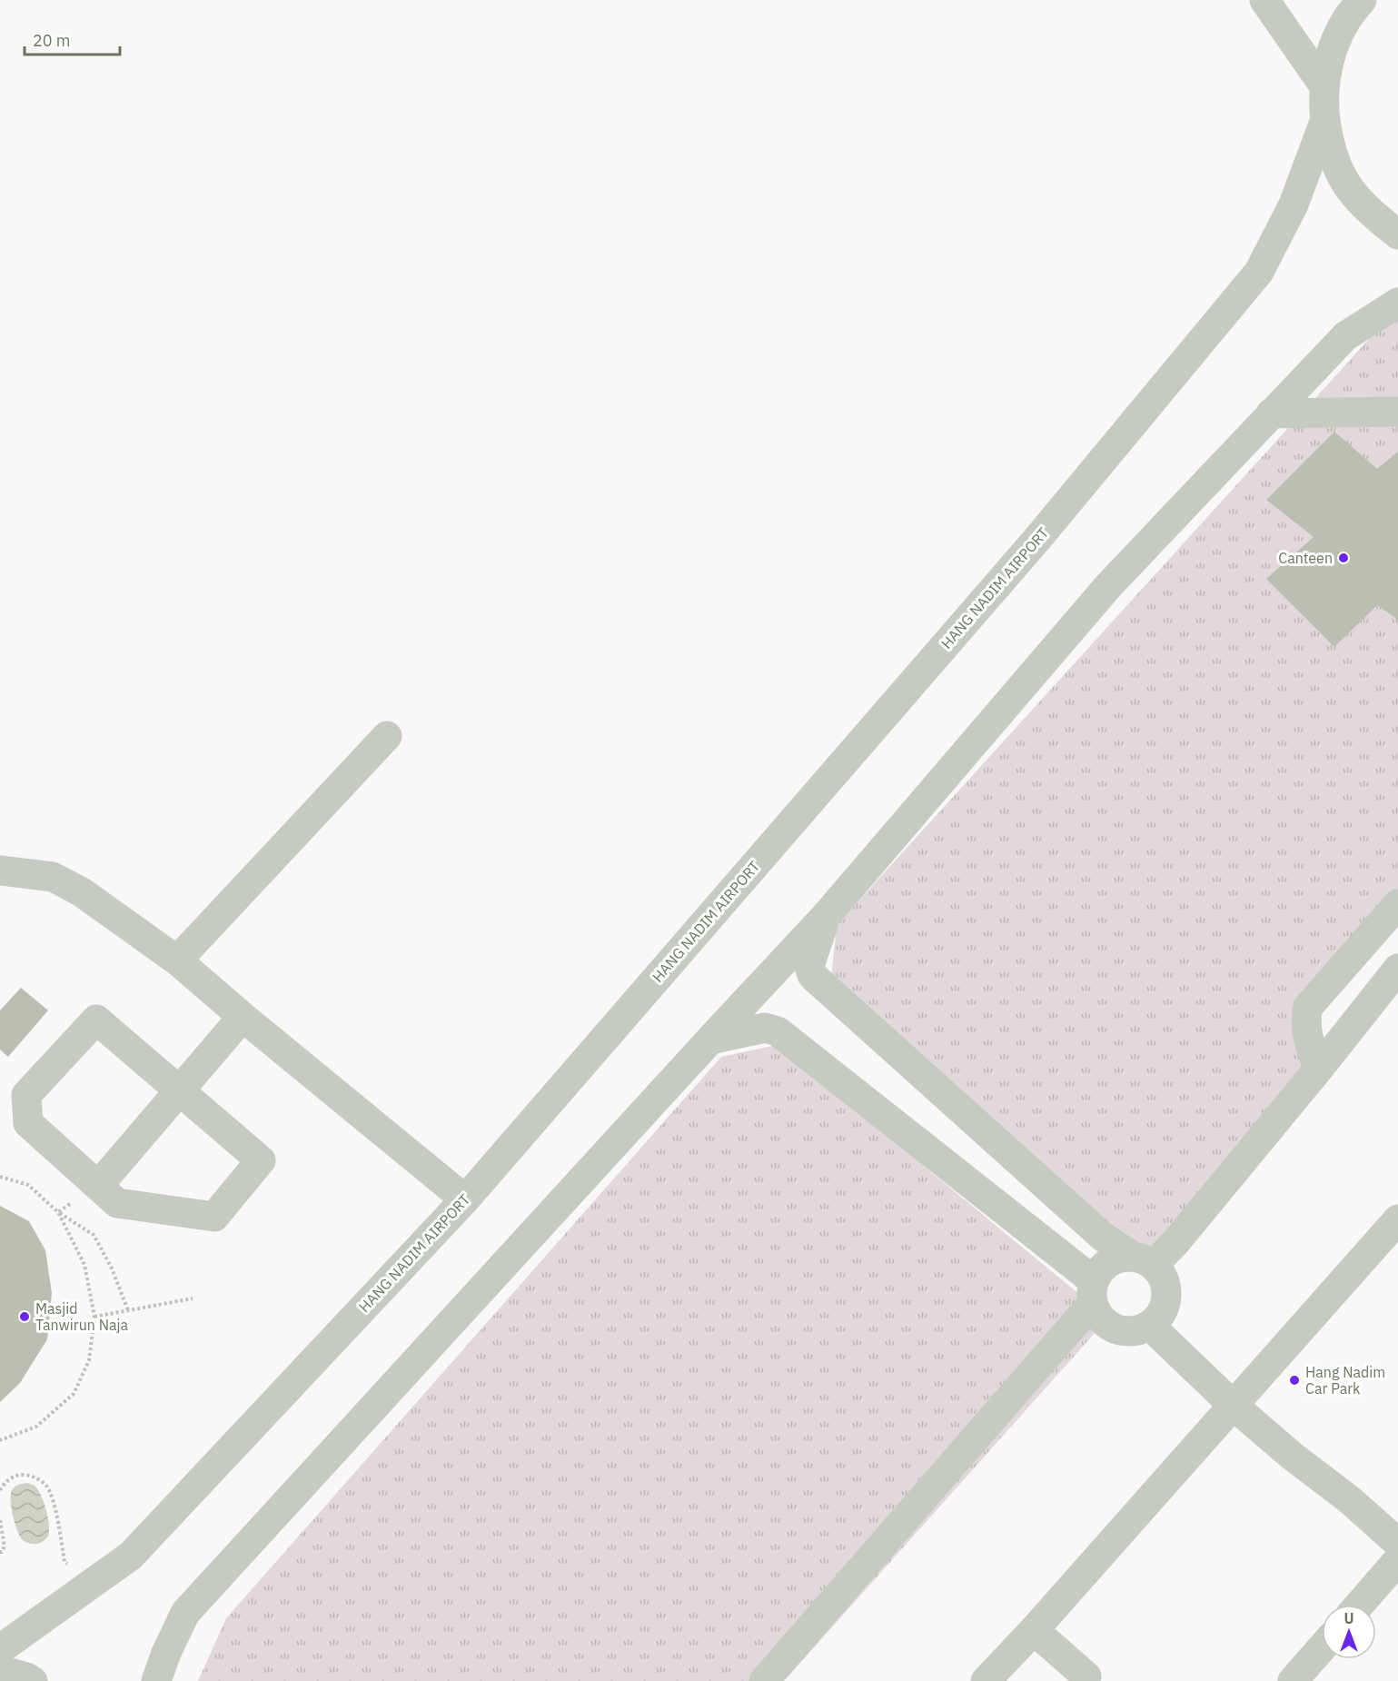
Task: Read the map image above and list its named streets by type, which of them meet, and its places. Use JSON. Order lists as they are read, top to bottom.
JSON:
{
  "streets": {
    "street": ["HANG NADIM AIRPORT"]
  },
  "places": ["Canteen", "Masjid Tanwirun Naja", "Hang Nadim Car Park"],
  "scale_bar": "20 m",
  "north": "top"
}
